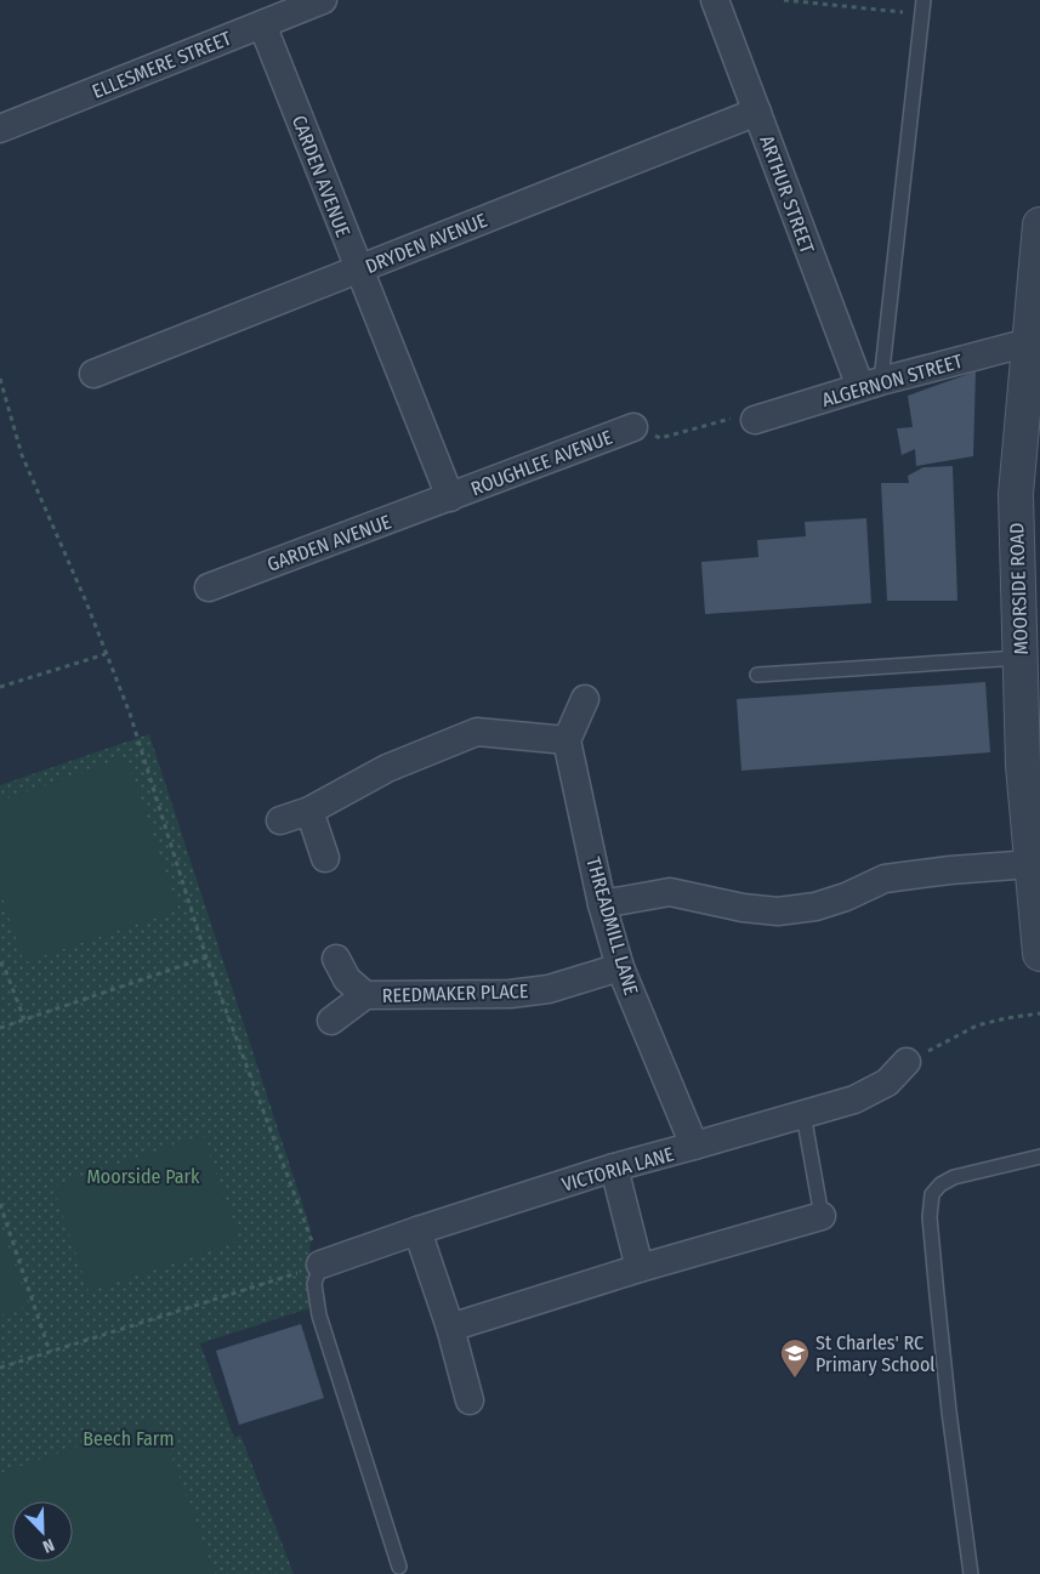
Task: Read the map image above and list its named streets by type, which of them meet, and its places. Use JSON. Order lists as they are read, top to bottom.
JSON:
{
  "streets": {
    "street": [
      "ELLESMERE STREET",
      "CARDEN AVENUE",
      "ARTHUR STREET",
      "DRYDEN AVENUE",
      "ALGERNON STREET",
      "ROUGHLEE AVENUE",
      "GARDEN AVENUE",
      "MOORSIDE ROAD",
      "THREADMILL LANE",
      "REEDMAKER PLACE",
      "VICTORIA LANE"
    ]
  },
  "crossings": [
    ["ELLESMERE STREET", "CARDEN AVENUE"],
    ["CARDEN AVENUE", "DRYDEN AVENUE"],
    ["CARDEN AVENUE", "ROUGHLEE AVENUE"],
    ["CARDEN AVENUE", "GARDEN AVENUE"],
    ["ARTHUR STREET", "DRYDEN AVENUE"],
    ["ARTHUR STREET", "ALGERNON STREET"],
    ["ALGERNON STREET", "MOORSIDE ROAD"],
    ["ROUGHLEE AVENUE", "GARDEN AVENUE"],
    ["THREADMILL LANE", "REEDMAKER PLACE"],
    ["THREADMILL LANE", "VICTORIA LANE"]
  ],
  "parks": ["Moorside Park", "Beech Farm"],
  "places": {
    "school or university": ["St Charles' RC Primary School"]
  },
  "north": "bottom right"
}
